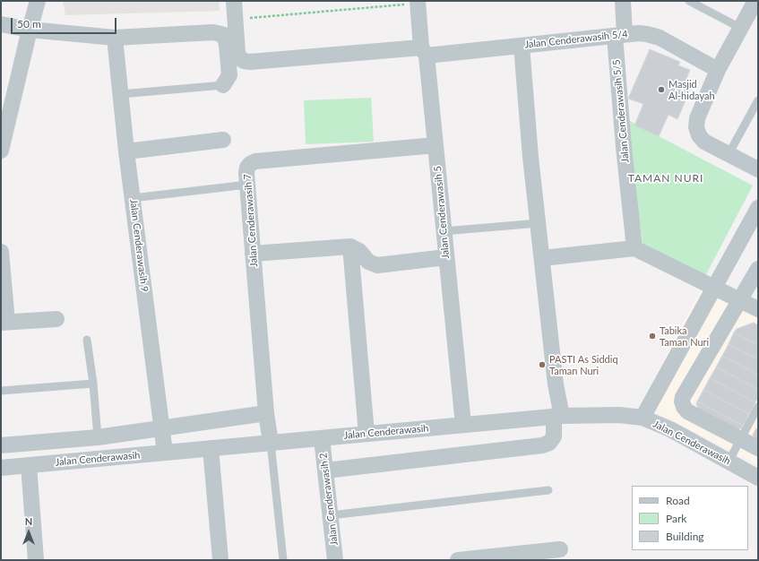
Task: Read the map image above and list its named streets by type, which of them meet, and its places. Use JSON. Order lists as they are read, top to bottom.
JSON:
{
  "streets": {
    "street": [
      "Jalan Cenderawasih 5/4",
      "Jalan Cenderawasih 5/5",
      "Jalan Cenderawasih 5",
      "Jalan Cenderawasih 7",
      "Jalan Cenderawasih 9",
      "Jalan Cenderawasih",
      "Jalan Cenderawasih 2"
    ]
  },
  "crossings": [
    ["Jalan Cenderawasih 5/4", "Jalan Cenderawasih 5/5"],
    ["Jalan Cenderawasih 5/4", "Jalan Cenderawasih 5"],
    ["Jalan Cenderawasih 5", "Jalan Cenderawasih 7"],
    ["Jalan Cenderawasih 5", "Jalan Cenderawasih"],
    ["Jalan Cenderawasih 7", "Jalan Cenderawasih"],
    ["Jalan Cenderawasih 9", "Jalan Cenderawasih"],
    ["Jalan Cenderawasih", "Jalan Cenderawasih 2"]
  ],
  "districts": ["TAMAN NURI"],
  "places": ["Masjid Al-hidayah", "Tabika Taman Nuri", "PASTI As Siddiq Taman Nuri"],
  "legend": ["Road", "Park", "Building"],
  "scale_bar": "50 m",
  "north": "top"
}
